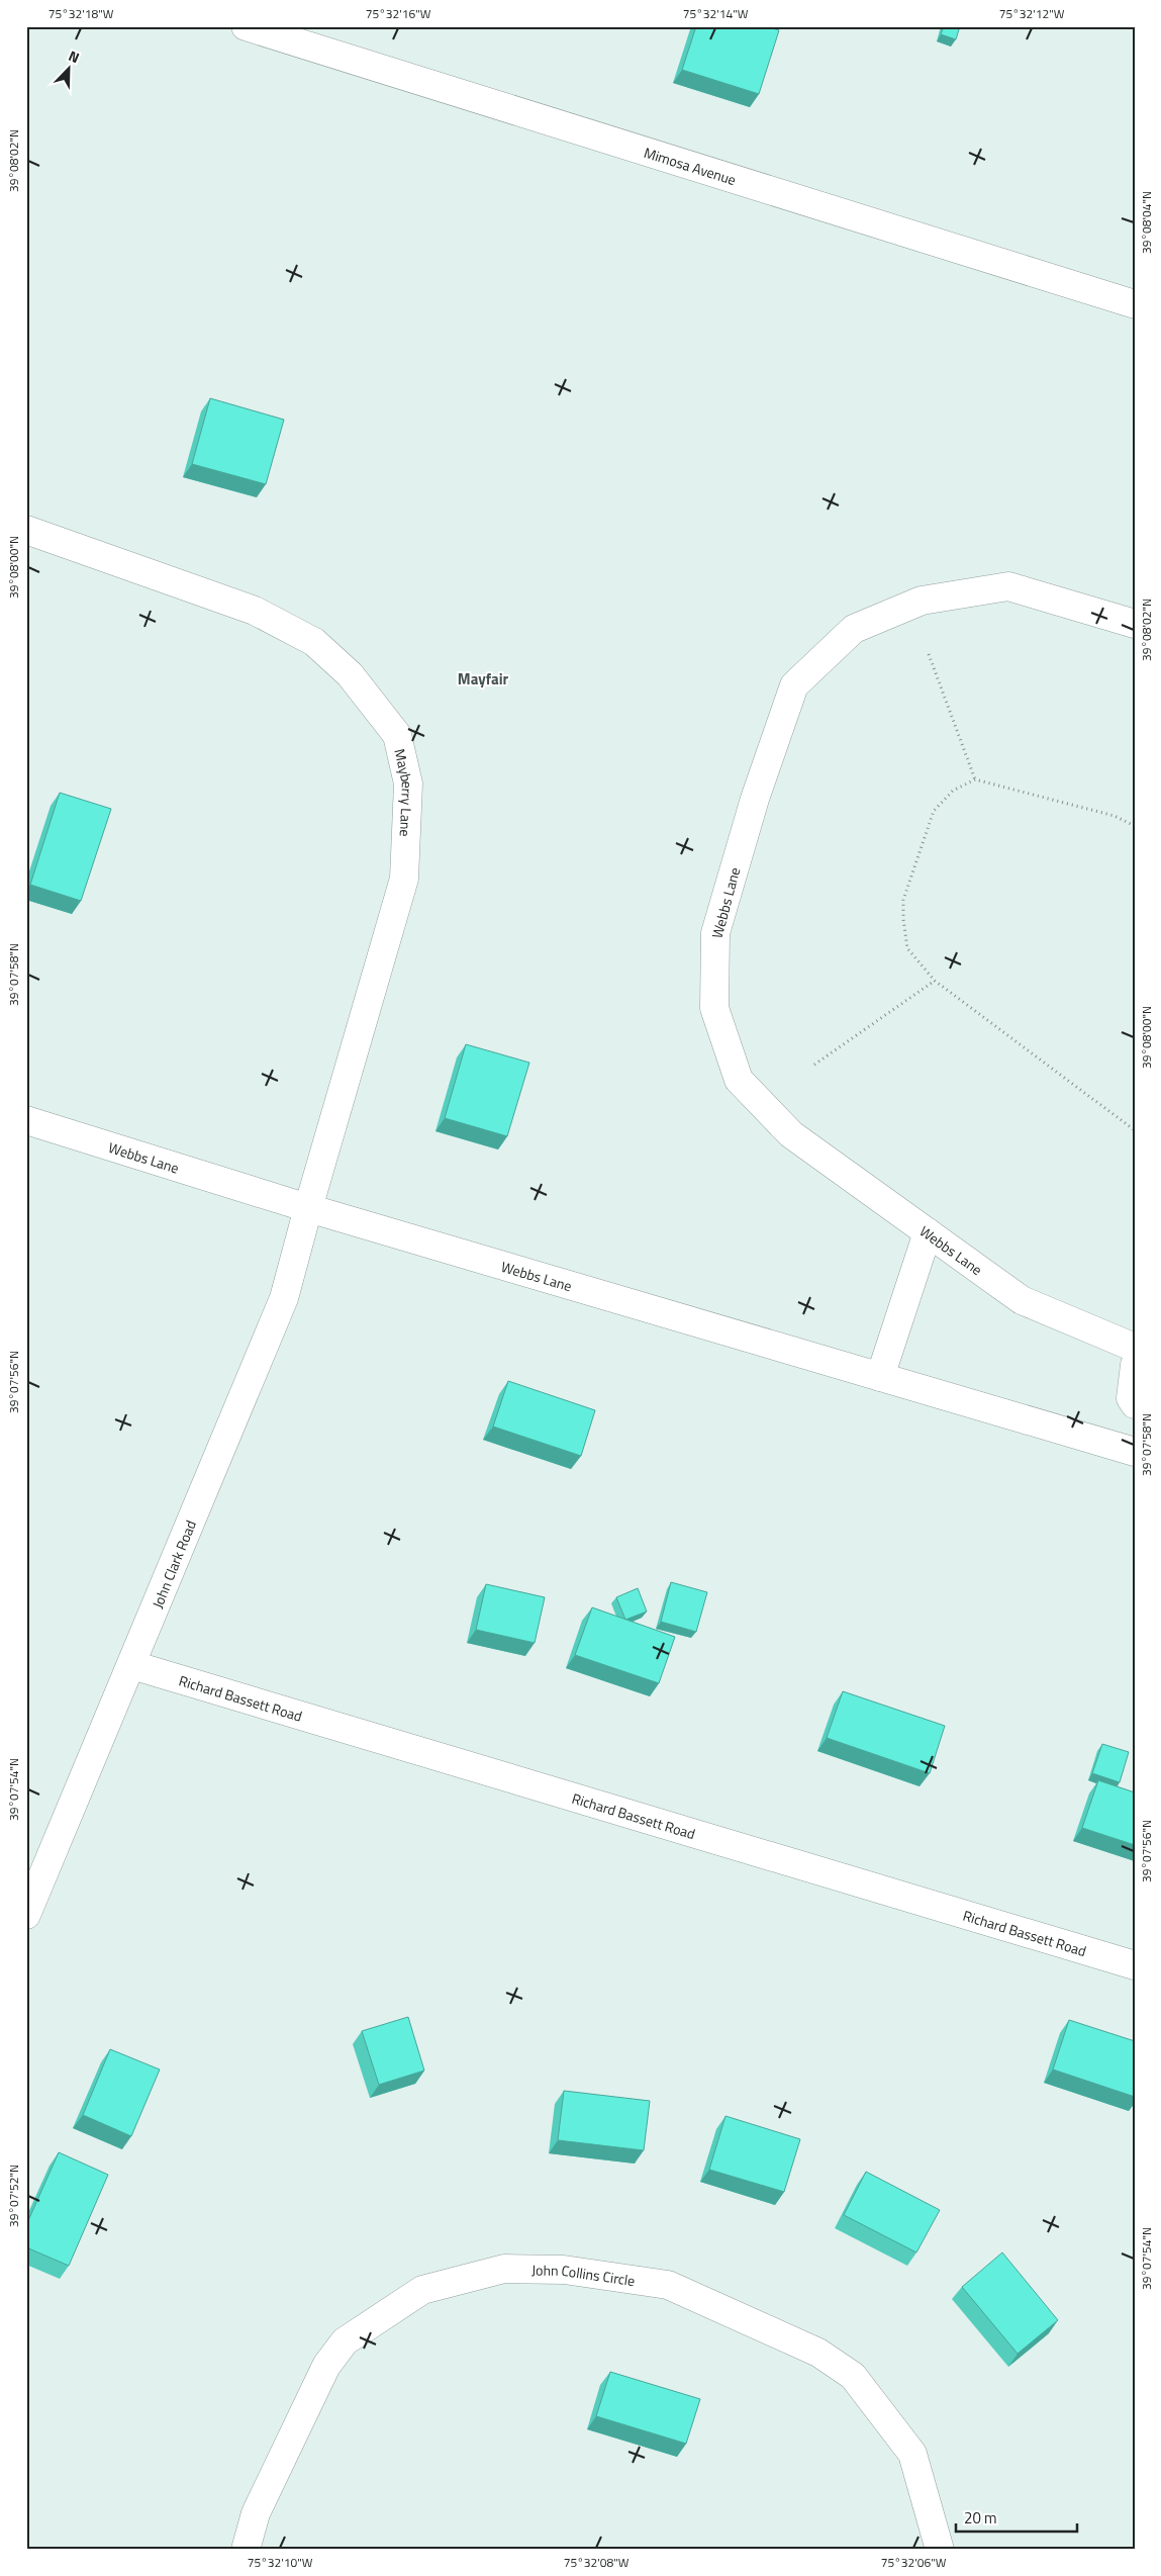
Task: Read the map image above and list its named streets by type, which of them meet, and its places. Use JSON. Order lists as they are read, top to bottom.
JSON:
{
  "streets": {
    "street": [
      "Mimosa Avenue",
      "Mayberry Lane",
      "Webbs Lane",
      "John Clark Road",
      "Richard Bassett Road",
      "John Collins Circle"
    ]
  },
  "crossings": [
    ["Mayberry Lane", "Webbs Lane"],
    ["Mayberry Lane", "John Clark Road"],
    ["Webbs Lane", "John Clark Road"],
    ["John Clark Road", "Richard Bassett Road"]
  ],
  "districts": ["Mayfair"],
  "scale_bar": "20 m",
  "north": "top right",
  "coordinates": [
    "75°32'18\"W",
    "75°32'16\"W",
    "75°32'14\"W",
    "75°32'12\"W",
    "39°08'02\"N",
    "39°08'04\"N",
    "39°08'00\"N",
    "39°07'58\"N",
    "39°07'56\"N",
    "39°07'54\"N",
    "39°07'52\"N",
    "75°32'10\"W",
    "75°32'08\"W",
    "75°32'06\"W"
  ]
}
